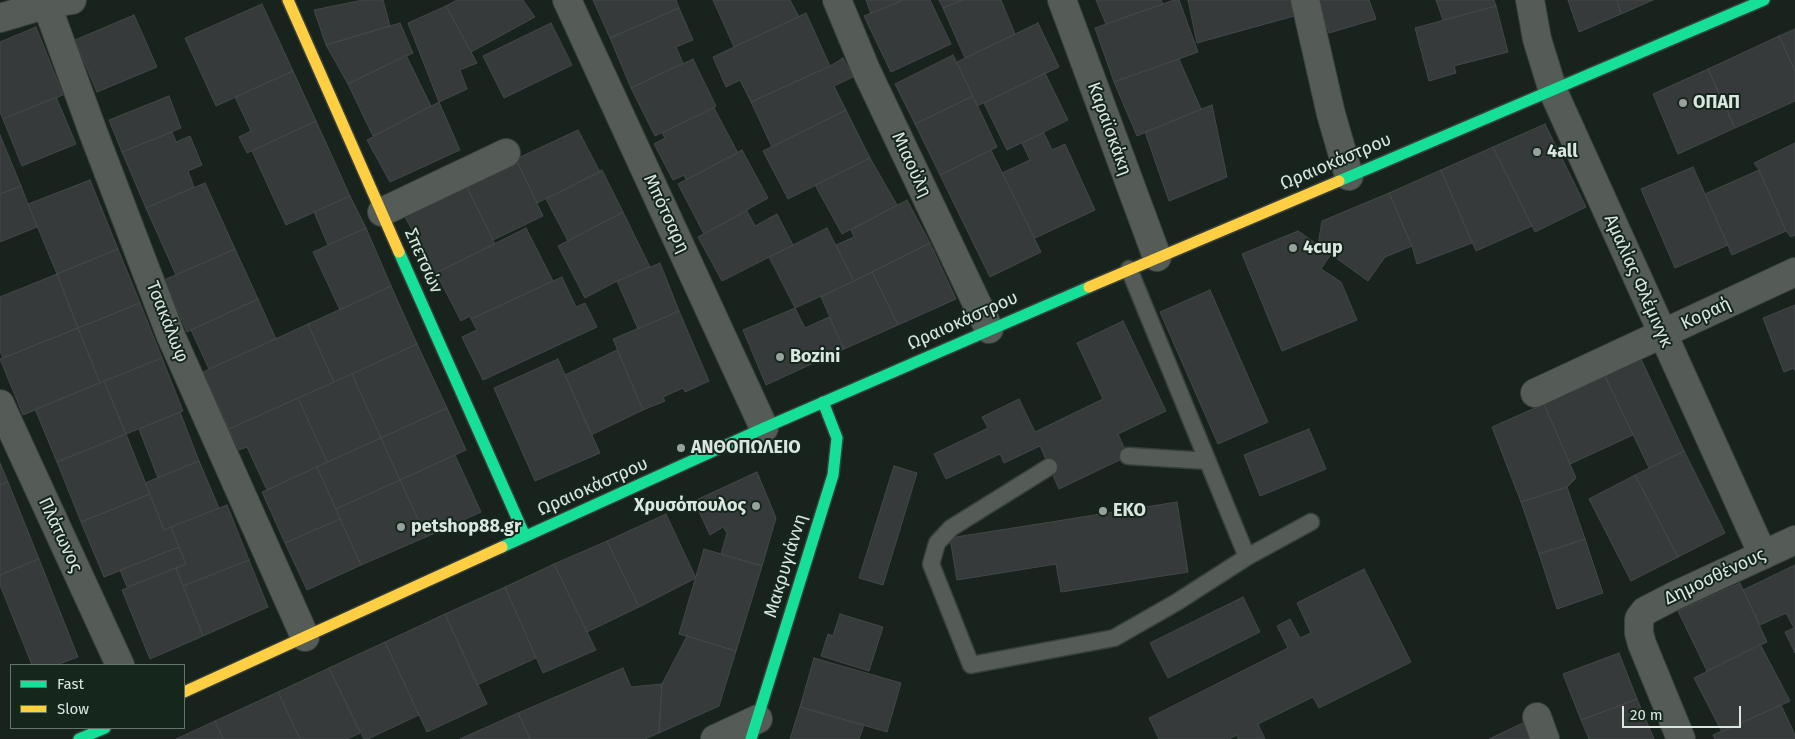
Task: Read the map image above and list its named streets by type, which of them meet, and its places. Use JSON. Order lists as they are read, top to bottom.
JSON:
{
  "streets": {
    "main road": ["Ωραιοκάστρου", "Σπετσών", "Μακρυγιάννη"],
    "street": [
      "Καραϊσκάκη",
      "Μιαούλη",
      "Μπότσαρη",
      "Αμαλίας Φλέμινγκ",
      "Κοραή",
      "Τσακάλωφ",
      "Πλάτωνος",
      "Δημοσθένους"
    ]
  },
  "crossings": [
    ["Καραϊσκάκη", "Ωραιοκάστρου"],
    ["Ωραιοκάστρου", "Μιαούλη"],
    ["Ωραιοκάστρου", "Μπότσαρη"],
    ["Ωραιοκάστρου", "Σπετσών"],
    ["Ωραιοκάστρου", "Αμαλίας Φλέμινγκ"],
    ["Ωραιοκάστρου", "Τσακάλωφ"],
    ["Ωραιοκάστρου", "Μακρυγιάννη"],
    ["Αμαλίας Φλέμινγκ", "Κοραή"],
    ["Αμαλίας Φλέμινγκ", "Δημοσθένους"]
  ],
  "places": [
    "ΟΠΑΠ",
    "4all",
    "4cup",
    "Bozini",
    "ΑΝΘΟΠΩΛΕΙΟ",
    "Χρυσόπουλος",
    "EKO",
    "petshop88.gr"
  ],
  "legend": ["Fast", "Slow"],
  "scale_bar": "20 m"
}
